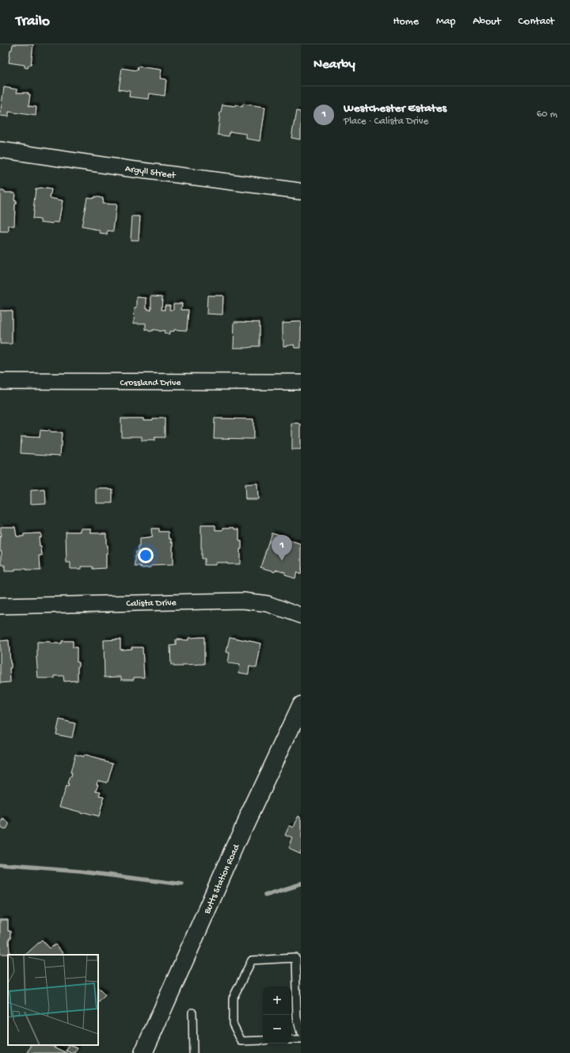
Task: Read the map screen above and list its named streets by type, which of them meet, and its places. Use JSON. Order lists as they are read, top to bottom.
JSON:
{
  "streets": {
    "main road": ["Butts Station Road"],
    "street": ["Argyll Street", "Crossland Drive", "Calista Drive"]
  },
  "page": {
    "header": "Trailo",
    "nav": [
      "Home",
      "Map",
      "About",
      "Contact"
    ],
    "heading": "Nearby",
    "list": [
      {
        "mark": "1",
        "name": "Westchester Estates",
        "note": "Place · Calista Drive",
        "value": "60 m"
      }
    ],
    "pins": "1",
    "map_buttons": ["+", "−"]
  }
}
